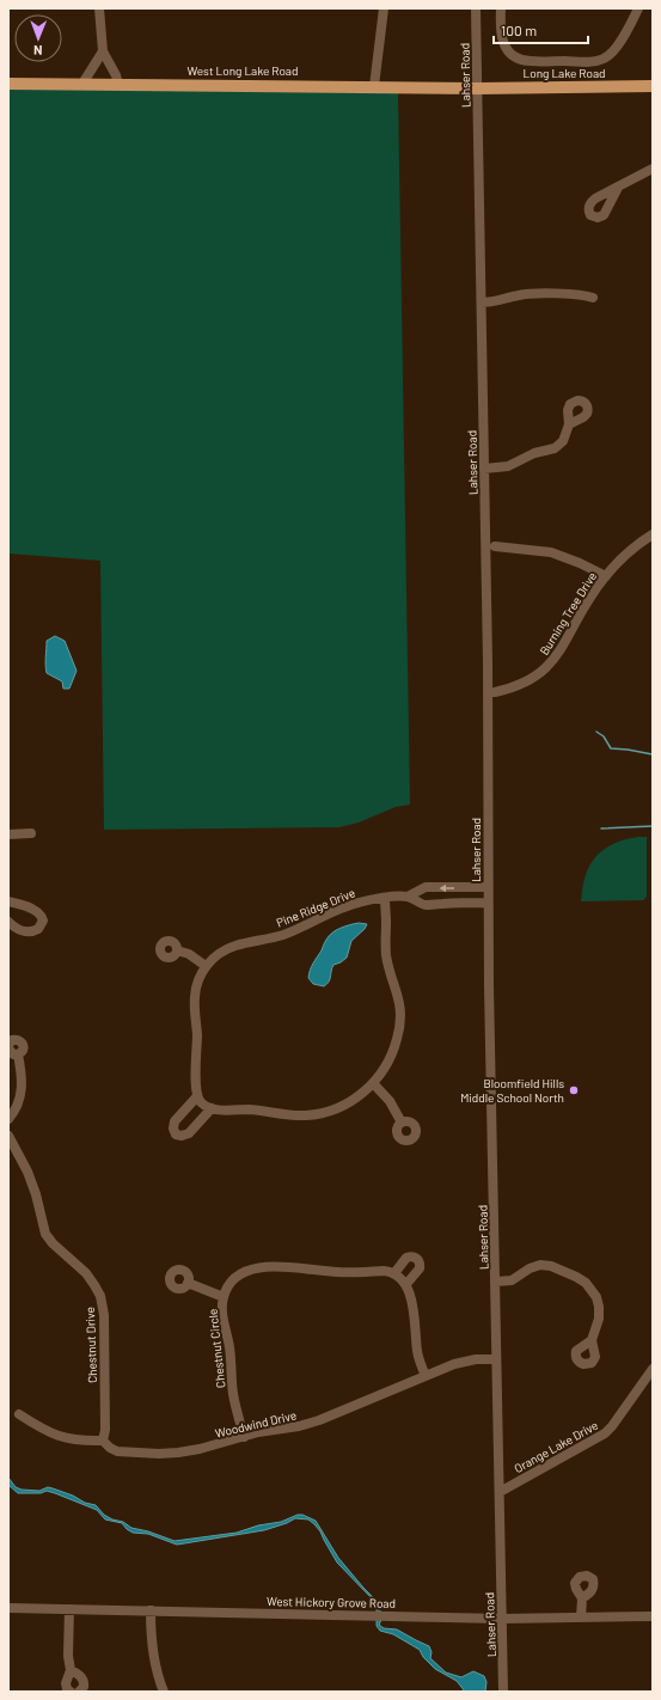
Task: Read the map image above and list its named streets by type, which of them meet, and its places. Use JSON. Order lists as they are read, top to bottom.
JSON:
{
  "streets": {
    "main road": ["West Long Lake Road", "Long Lake Road"],
    "street": [
      "Lahser Road",
      "Burning Tree Drive",
      "Pine Ridge Drive",
      "Chestnut Drive",
      "Chestnut Circle",
      "Woodwind Drive",
      "Orange Lake Drive",
      "West Hickory Grove Road"
    ]
  },
  "crossings": [
    ["West Long Lake Road", "Long Lake Road"],
    ["West Long Lake Road", "Lahser Road"],
    ["Long Lake Road", "Lahser Road"],
    ["Lahser Road", "Pine Ridge Drive"],
    ["Lahser Road", "Woodwind Drive"],
    ["Lahser Road", "Orange Lake Drive"],
    ["Lahser Road", "West Hickory Grove Road"],
    ["Chestnut Drive", "Woodwind Drive"],
    ["Chestnut Circle", "Woodwind Drive"]
  ],
  "places": ["Bloomfield Hills Middle School North"],
  "scale_bar": "100 m",
  "north": "bottom"
}
